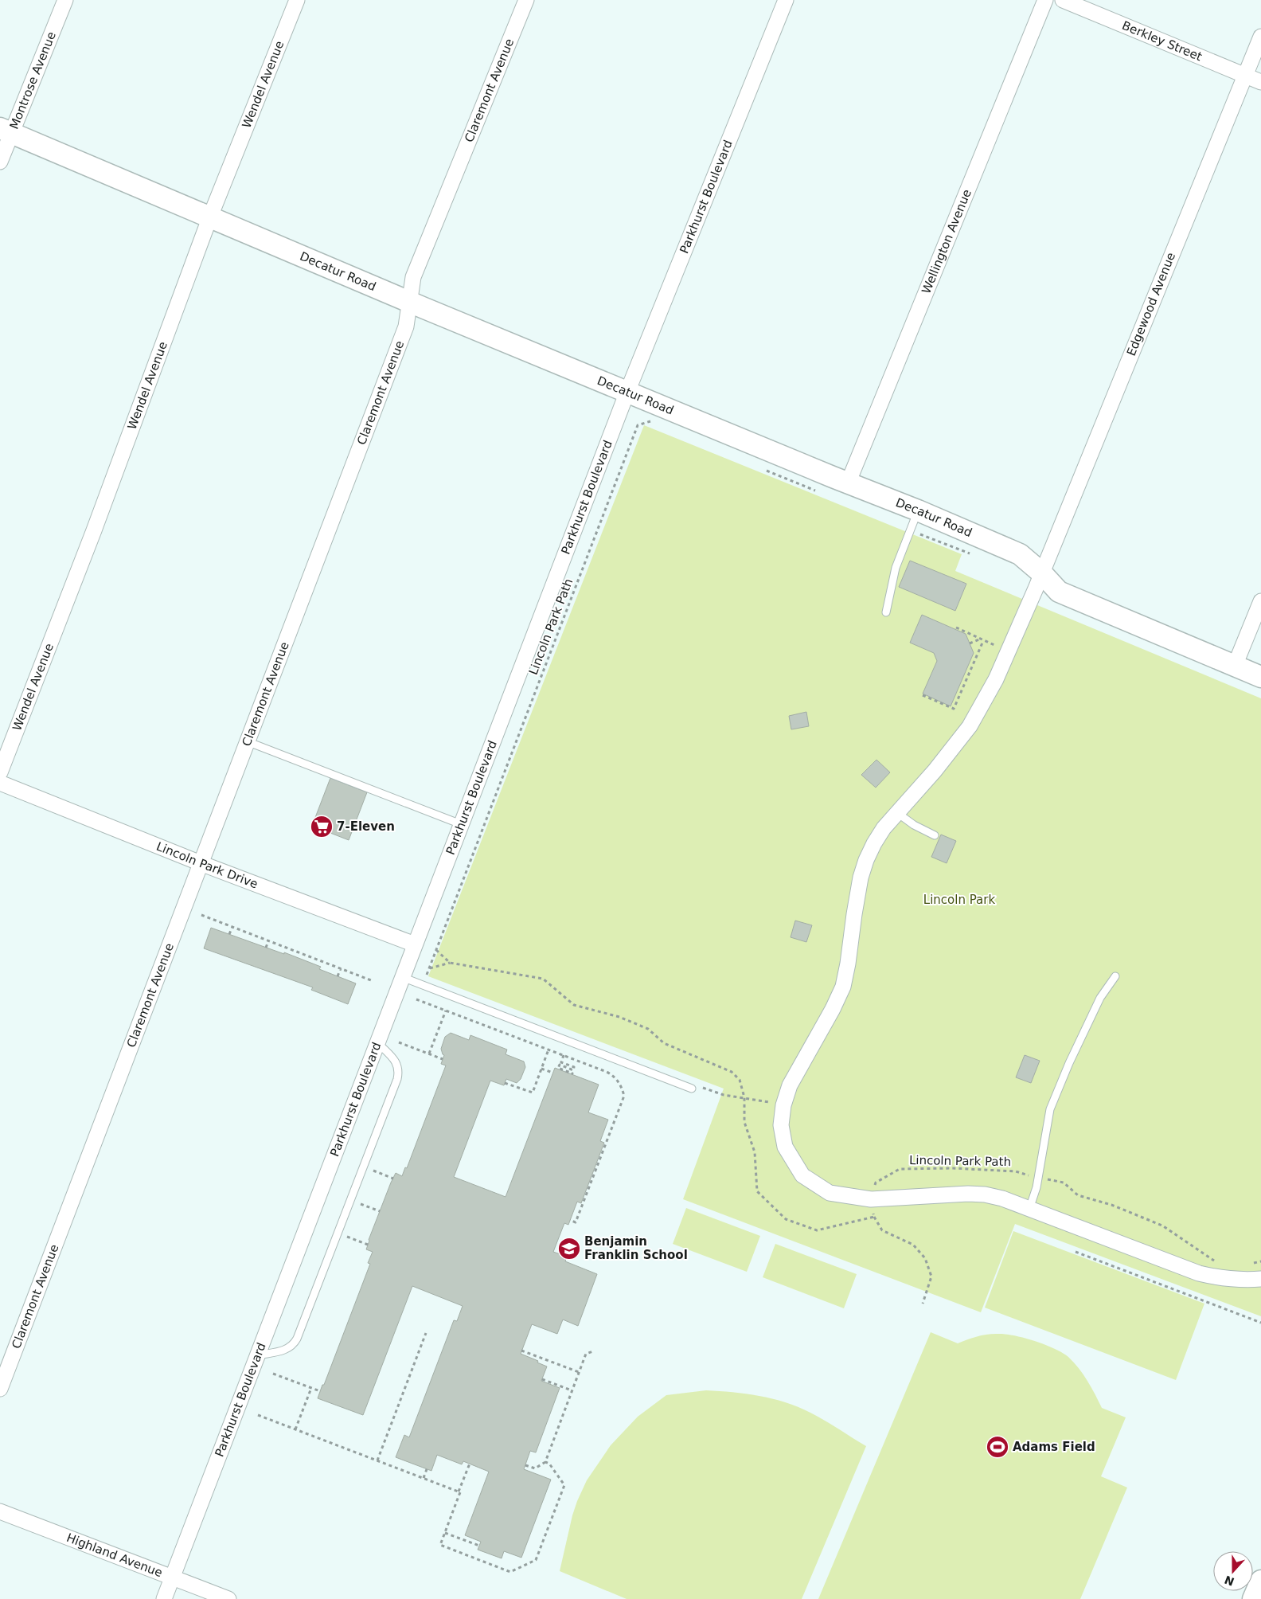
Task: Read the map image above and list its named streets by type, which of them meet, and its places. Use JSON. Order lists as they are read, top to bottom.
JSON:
{
  "streets": {
    "street": [
      "Berkley Street",
      "Montrose Avenue",
      "Wendel Avenue",
      "Claremont Avenue",
      "Parkhurst Boulevard",
      "Wellington Avenue",
      "Decatur Road",
      "Edgewood Avenue",
      "Lincoln Park Drive",
      "Highland Avenue"
    ],
    "path": ["Lincoln Park Path"]
  },
  "crossings": [
    ["Berkley Street", "Edgewood Avenue"],
    ["Montrose Avenue", "Decatur Road"],
    ["Wendel Avenue", "Decatur Road"],
    ["Claremont Avenue", "Decatur Road"],
    ["Claremont Avenue", "Lincoln Park Drive"],
    ["Parkhurst Boulevard", "Decatur Road"],
    ["Parkhurst Boulevard", "Lincoln Park Drive"],
    ["Parkhurst Boulevard", "Highland Avenue"],
    ["Wellington Avenue", "Decatur Road"],
    ["Decatur Road", "Edgewood Avenue"],
    ["Edgewood Avenue", "Lincoln Park Path"]
  ],
  "parks": ["Lincoln Park"],
  "places": {
    "supermarket": ["7-Eleven"],
    "school or university": ["Benjamin Franklin School"],
    "sports": ["Adams Field"]
  },
  "north": "bottom"
}
